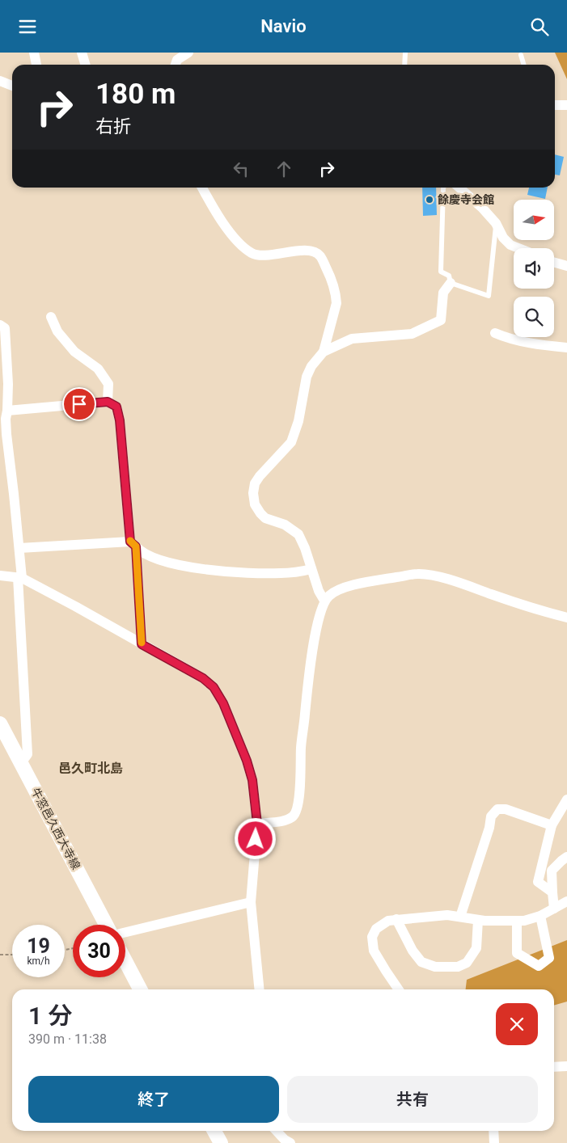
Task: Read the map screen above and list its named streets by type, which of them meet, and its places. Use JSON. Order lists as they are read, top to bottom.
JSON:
{
  "streets": {
    "main road": ["牛窓邑久西大寺線"]
  },
  "districts": ["邑久町北島"],
  "places": ["餘慶寺会館"],
  "north": "right",
  "page": {
    "header": "Navio",
    "turn": ["180 m", "右折"],
    "speed": "19 km/h",
    "limit": "30",
    "heading": ["1 分", "390 m · 11:38"],
    "buttons": ["終了", "共有"]
  }
}
